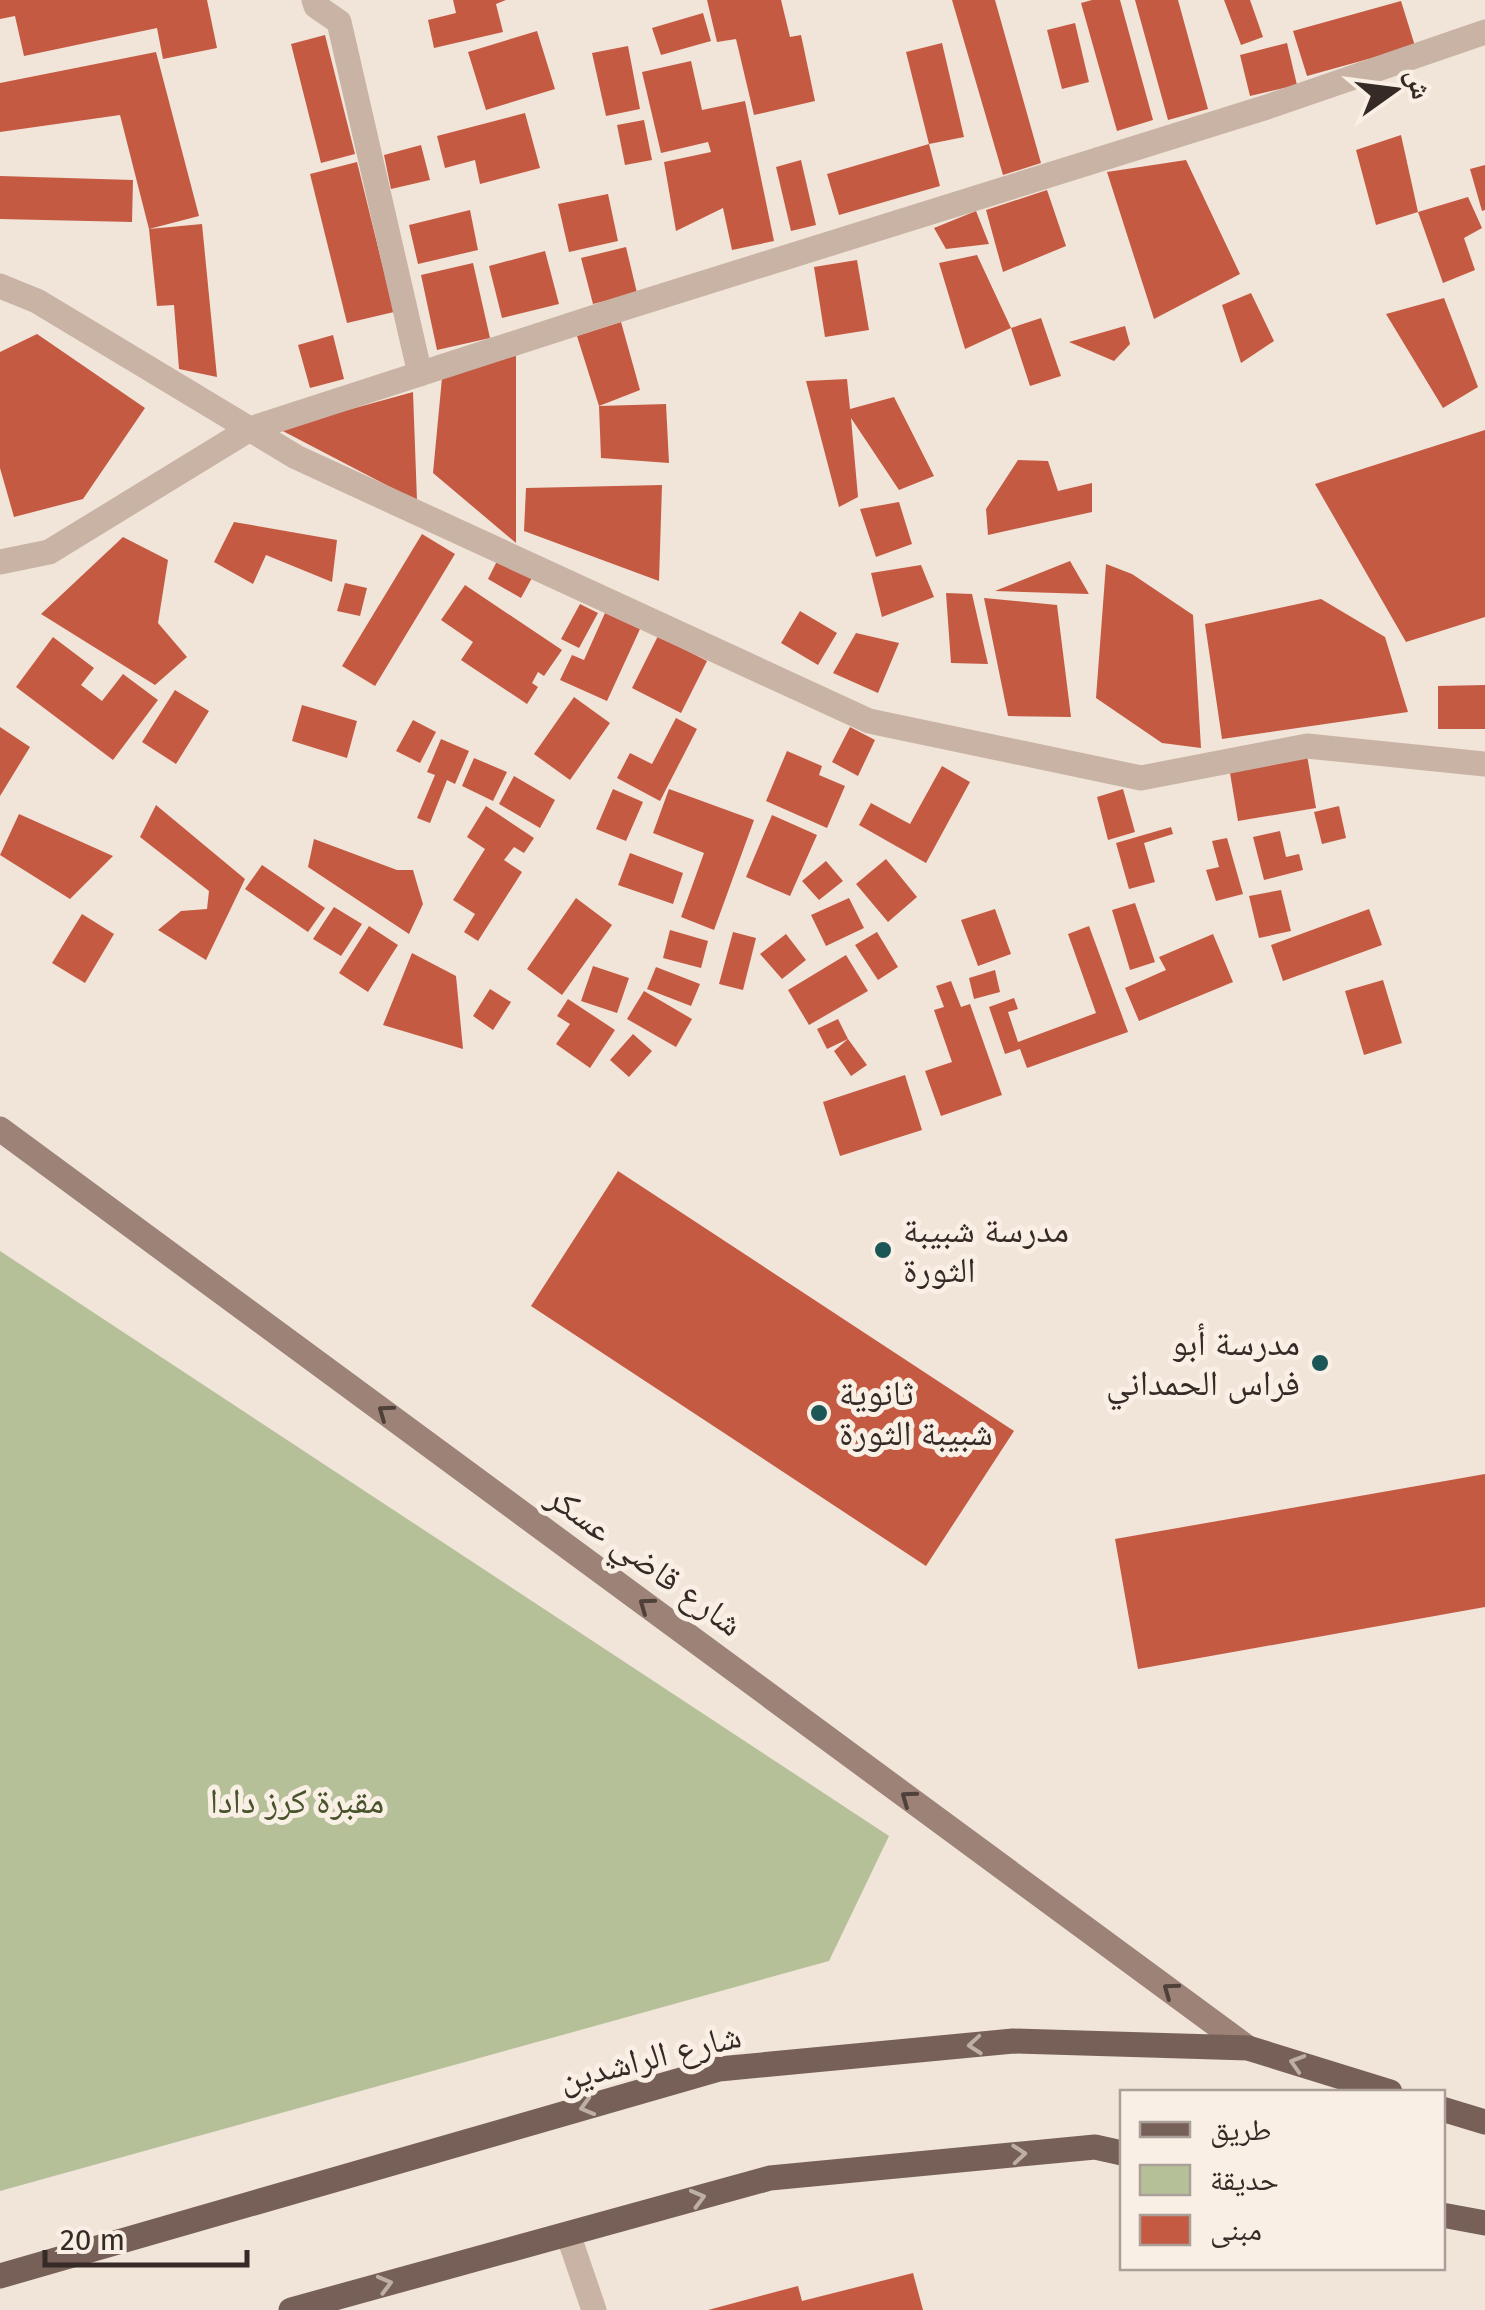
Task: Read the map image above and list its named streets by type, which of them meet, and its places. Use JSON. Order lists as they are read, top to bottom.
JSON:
{
  "streets": {
    "main road": ["شارع قاضي عسكر", "شارع الراشدين"]
  },
  "crossings": [
    ["شارع قاضي عسكر", "شارع الراشدين"]
  ],
  "one_way": ["شارع قاضي عسكر"],
  "parks": ["مقبرة كرز دادا"],
  "places": ["مدرسة شبيبة الثورة", "مدرسة أبو فراس الحمداني", "ثانوية شبيبة الثورة"],
  "legend": ["طريق", "حديقة", "مبنى"],
  "scale_bar": "20 m",
  "north": "right"
}
